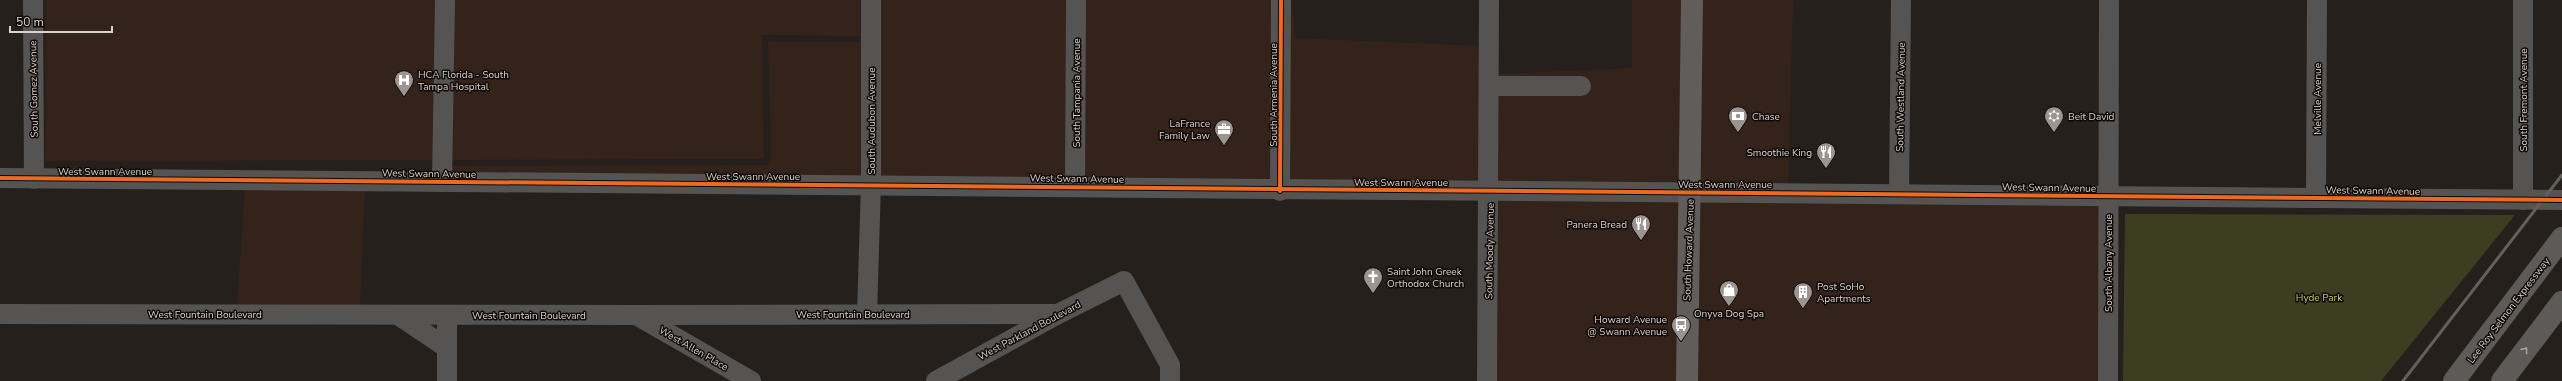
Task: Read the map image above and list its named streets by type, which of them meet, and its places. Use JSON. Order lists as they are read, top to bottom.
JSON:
{
  "streets": {
    "highway": ["Lee Roy Selmon Expressway"],
    "main road": ["South Howard Avenue"],
    "street": [
      "South Gomez Avenue",
      "South Tampania Avenue",
      "South Armenia Avenue",
      "South Westland Avenue",
      "Melville Avenue",
      "South Fremont Avenue",
      "South Audubon Avenue",
      "West Swann Avenue",
      "South Moody Avenue",
      "South Albany Avenue",
      "West Fountain Boulevard",
      "West Parkland Boulevard",
      "West Allen Place"
    ]
  },
  "crossings": [
    ["South Gomez Avenue", "West Swann Avenue"],
    ["South Tampania Avenue", "West Swann Avenue"],
    ["South Armenia Avenue", "West Swann Avenue"],
    ["South Westland Avenue", "West Swann Avenue"],
    ["Melville Avenue", "West Swann Avenue"],
    ["South Fremont Avenue", "West Swann Avenue"],
    ["South Audubon Avenue", "West Swann Avenue"],
    ["South Audubon Avenue", "West Fountain Boulevard"],
    ["West Swann Avenue", "South Howard Avenue"],
    ["West Swann Avenue", "South Moody Avenue"],
    ["West Swann Avenue", "South Albany Avenue"],
    ["West Fountain Boulevard", "West Parkland Boulevard"],
    ["West Fountain Boulevard", "West Allen Place"]
  ],
  "parks": ["Hyde Park"],
  "places": {
    "hospital": ["HCA Florida - South Tampa Hospital"],
    "bank": ["Chase"],
    "synagogue": ["Beit David"],
    "office": ["LaFrance Family Law"],
    "restaurant": ["Smoothie King", "Panera Bread"],
    "church": ["Saint John Greek Orthodox Church"],
    "shop": ["Onyva Dog Spa"],
    "building": ["Post SoHo Apartments"],
    "bus stop": ["Howard Avenue @ Swann Avenue"]
  },
  "scale_bar": "50 m"
}
